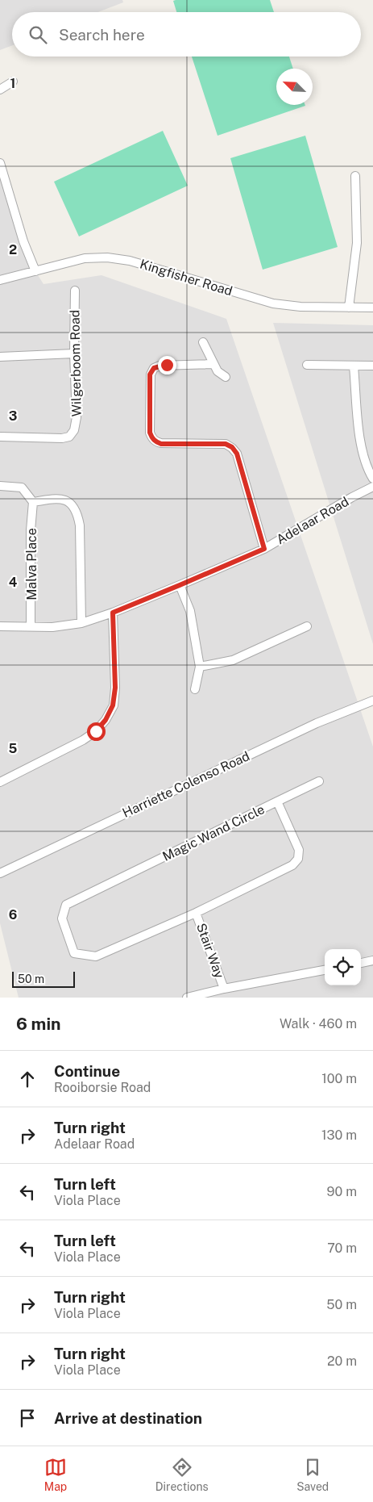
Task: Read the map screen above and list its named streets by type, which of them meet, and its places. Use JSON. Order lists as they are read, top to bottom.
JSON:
{
  "streets": {
    "street": [
      "Kingfisher Road",
      "Wilgerboom Road",
      "Adelaar Road",
      "Malva Place",
      "Harriette Colenso Road",
      "Magic Wand Circle",
      "Stair Way"
    ]
  },
  "crossings": [
    ["Adelaar Road", "Malva Place"],
    ["Magic Wand Circle", "Stair Way"]
  ],
  "scale_bar": "50 m",
  "north": "top left",
  "page": {
    "search": "Search here",
    "scale": "50 m",
    "heading": ["6 min", "Walk · 460 m"],
    "list": [
      ["Continue", "Rooiborsie Road", "100 m"],
      ["Turn right", "Adelaar Road", "130 m"],
      ["Turn left", "Viola Place", "90 m"],
      ["Turn left", "Viola Place", "70 m"],
      ["Turn right", "Viola Place", "50 m"],
      ["Turn right", "Viola Place", "20 m"],
      "Arrive at destination"
    ],
    "nav": ["Map", "Directions", "Saved"]
  },
  "grid": {
    "rows": [
      "1",
      "2",
      "3",
      "4",
      "5",
      "6"
    ]
  }
}
